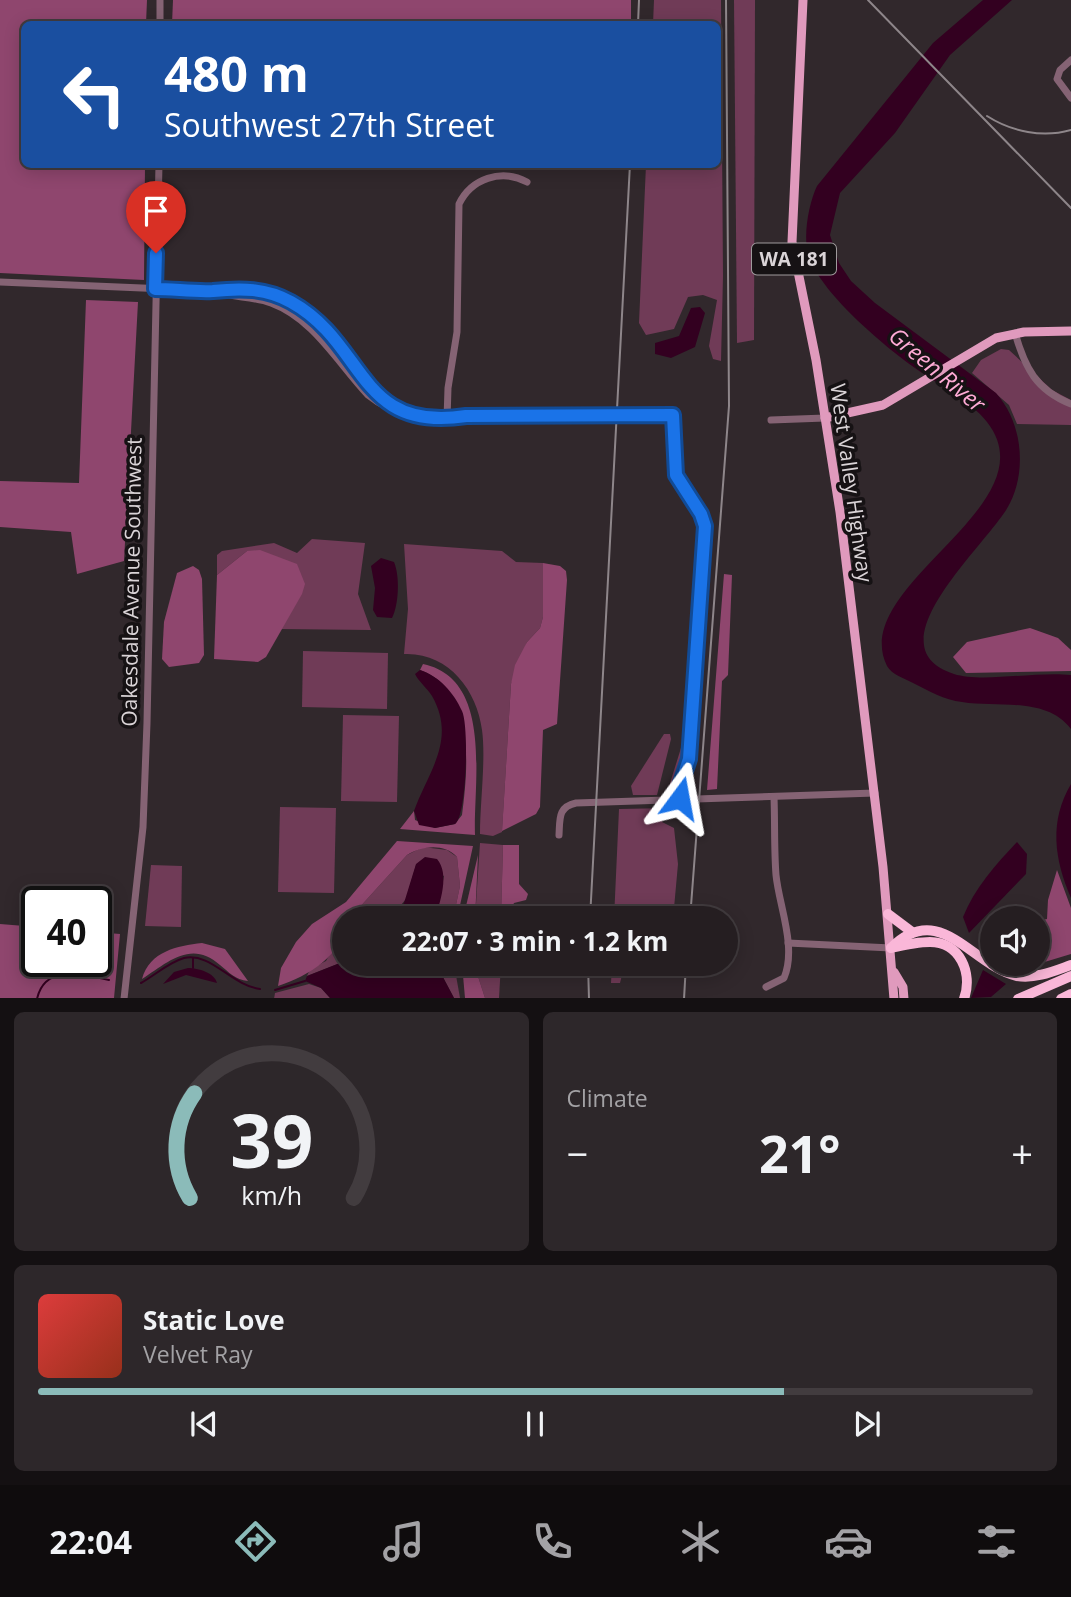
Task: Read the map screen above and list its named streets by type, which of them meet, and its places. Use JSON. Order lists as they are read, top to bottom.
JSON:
{
  "streets": {
    "main road": ["WA 181", "West Valley Highway"],
    "street": ["Oakesdale Avenue Southwest"]
  },
  "water": ["Green River"],
  "page": {
    "turn": ["480 m", "Southwest 27th Street"],
    "limit": "40",
    "trip": "22:07 · 3 min · 1.2 km",
    "tile": "Climate",
    "heat": ["−", "21°", "+"],
    "song": ["Static Love", "Velvet Ray"],
    "tabs": "22:04",
    "gauge": ["39", "km/h"]
  }
}
